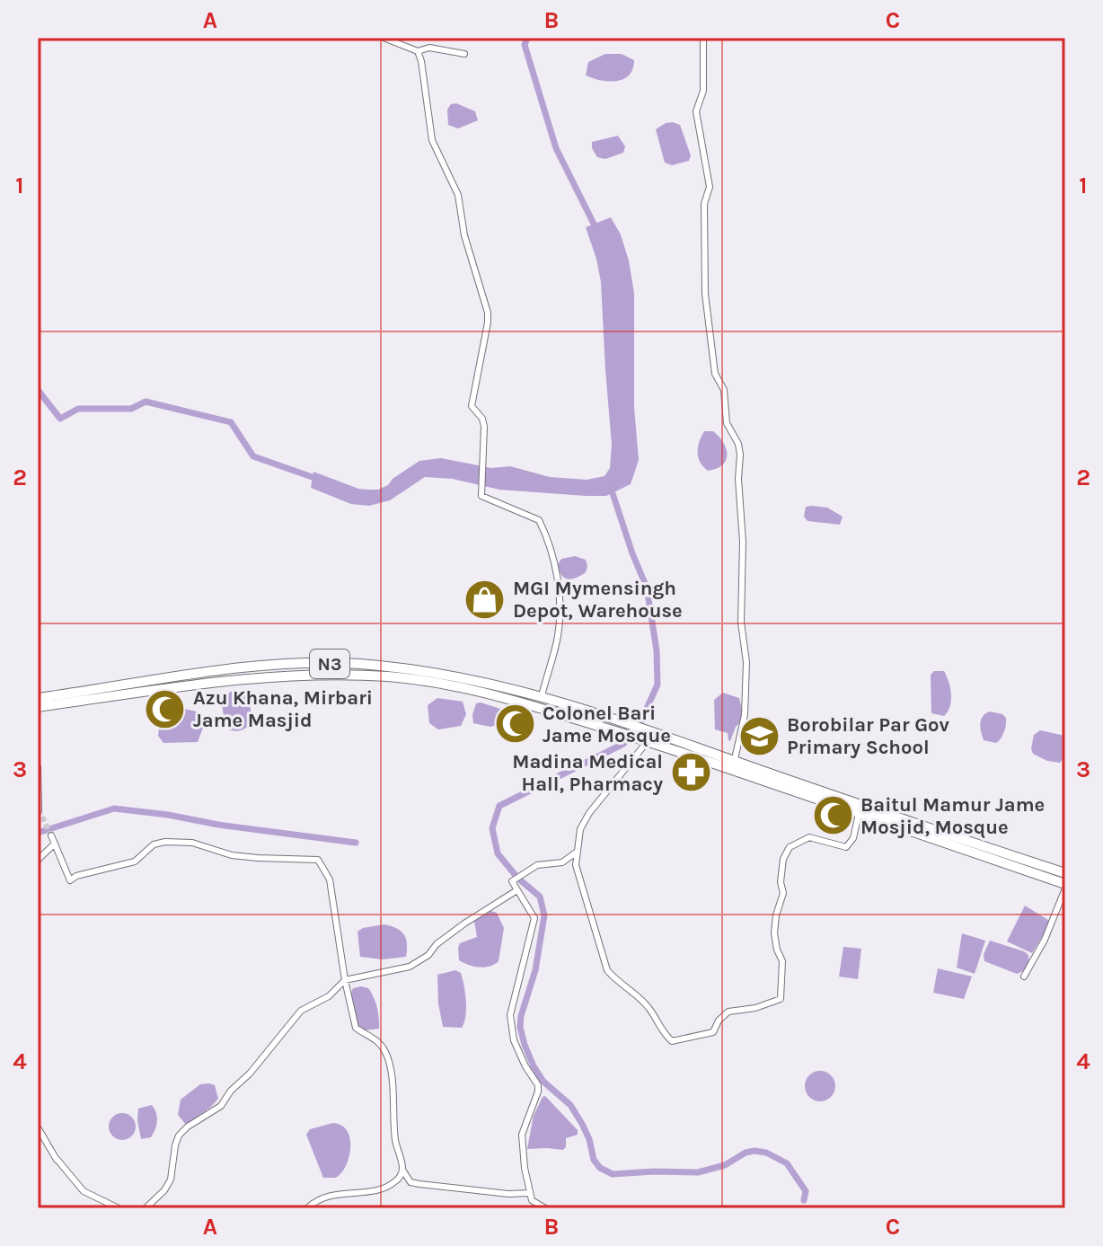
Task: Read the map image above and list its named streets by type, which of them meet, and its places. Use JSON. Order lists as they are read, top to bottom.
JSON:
{
  "streets": {
    "highway": ["N3"]
  },
  "places": {
    "shop": ["MGI Mymensingh Depot, Warehouse"],
    "mosque": ["Azu Khana, Mirbari Jame Masjid", "Colonel Bari Jame Mosque", "Baitul Mamur Jame Mosjid, Mosque"],
    "school or university": ["Borobilar Par Gov Primary School"],
    "pharmacy": ["Madina Medical Hall, Pharmacy"]
  },
  "grid": {
    "columns": ["A", "B", "C"],
    "rows": [
      "1",
      "2",
      "3",
      "4"
    ]
  }
}
